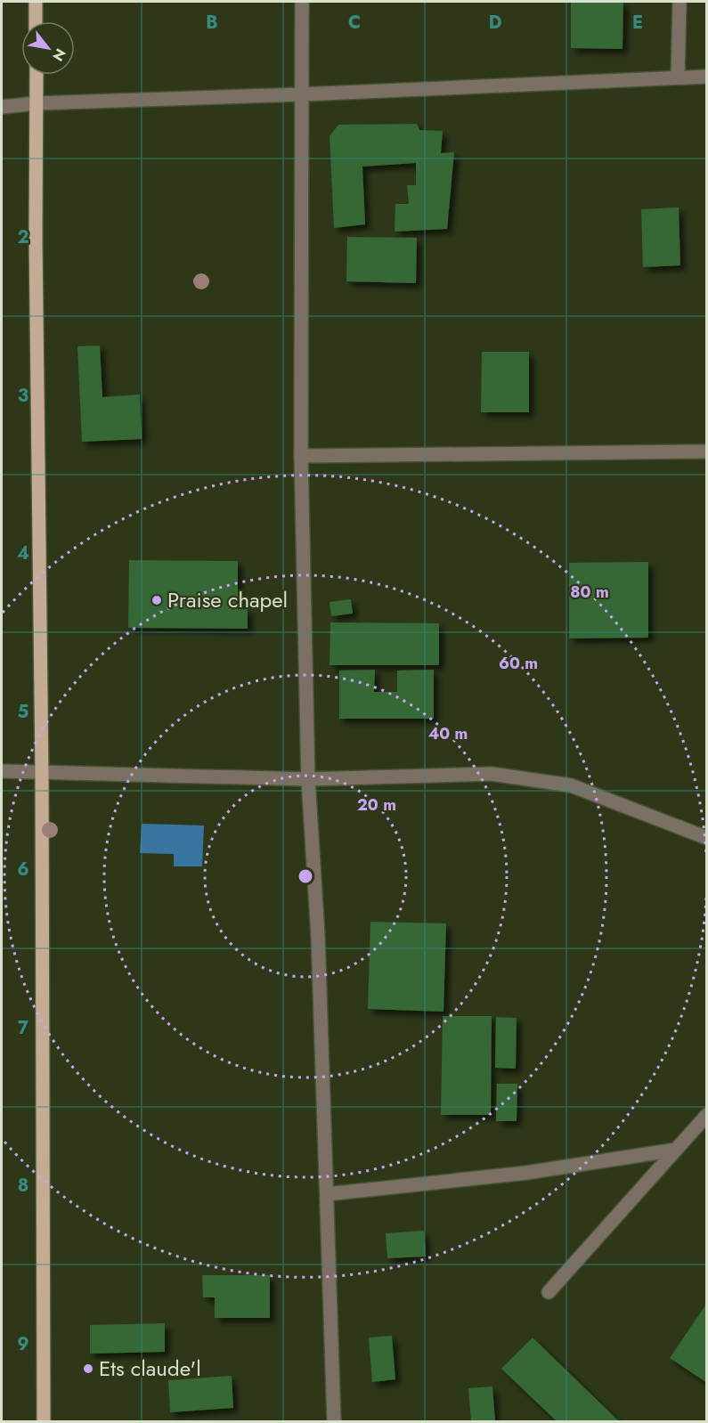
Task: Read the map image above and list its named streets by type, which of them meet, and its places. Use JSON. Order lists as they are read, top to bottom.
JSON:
{
  "places": ["Praise chapel", "Ets claude'l"],
  "north": "bottom right",
  "grid": {
    "columns": [
      "B",
      "C",
      "D",
      "E"
    ],
    "rows": [
      "2",
      "3",
      "4",
      "5",
      "6",
      "7",
      "8",
      "9"
    ]
  },
  "rings": [
    "80 m",
    "60 m",
    "40 m",
    "20 m"
  ]
}
